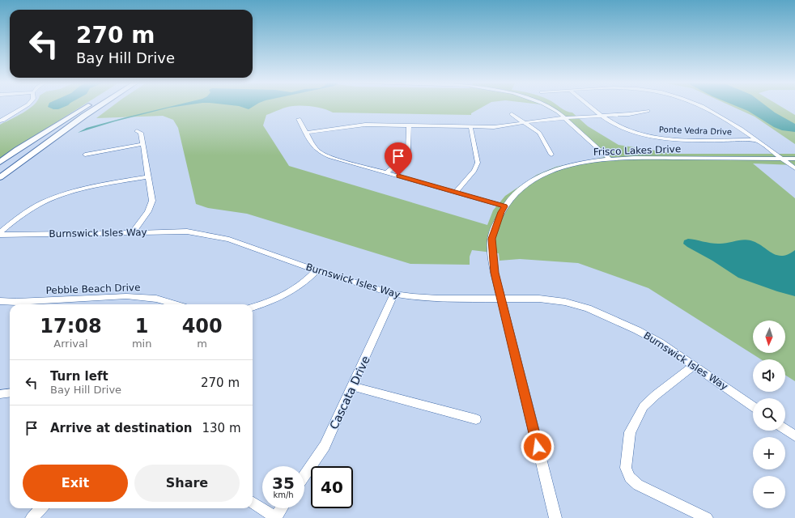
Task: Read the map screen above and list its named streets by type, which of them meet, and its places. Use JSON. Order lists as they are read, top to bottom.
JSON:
{
  "streets": {
    "street": [
      "Ponte Vedra Drive",
      "Frisco Lakes Drive",
      "Burnswick Isles Way",
      "Pebble Beach Drive",
      "Cascata Drive"
    ]
  },
  "crossings": [
    ["Frisco Lakes Drive", "Burnswick Isles Way"],
    ["Burnswick Isles Way", "Cascata Drive"]
  ],
  "north": "bottom",
  "page": {
    "turn": ["270 m", "Bay Hill Drive"],
    "eta": [
      "17:08",
      "Arrival",
      "1",
      "min",
      "400",
      "m"
    ],
    "map_buttons": ["+", "−"],
    "list": [
      {
        "name": "Turn left",
        "note": "Bay Hill Drive",
        "value": "270 m"
      },
      {
        "name": "Arrive at destination",
        "value": "130 m"
      }
    ],
    "buttons": ["Exit", "Share"],
    "speed": "35 km/h",
    "limit": "40"
  }
}
